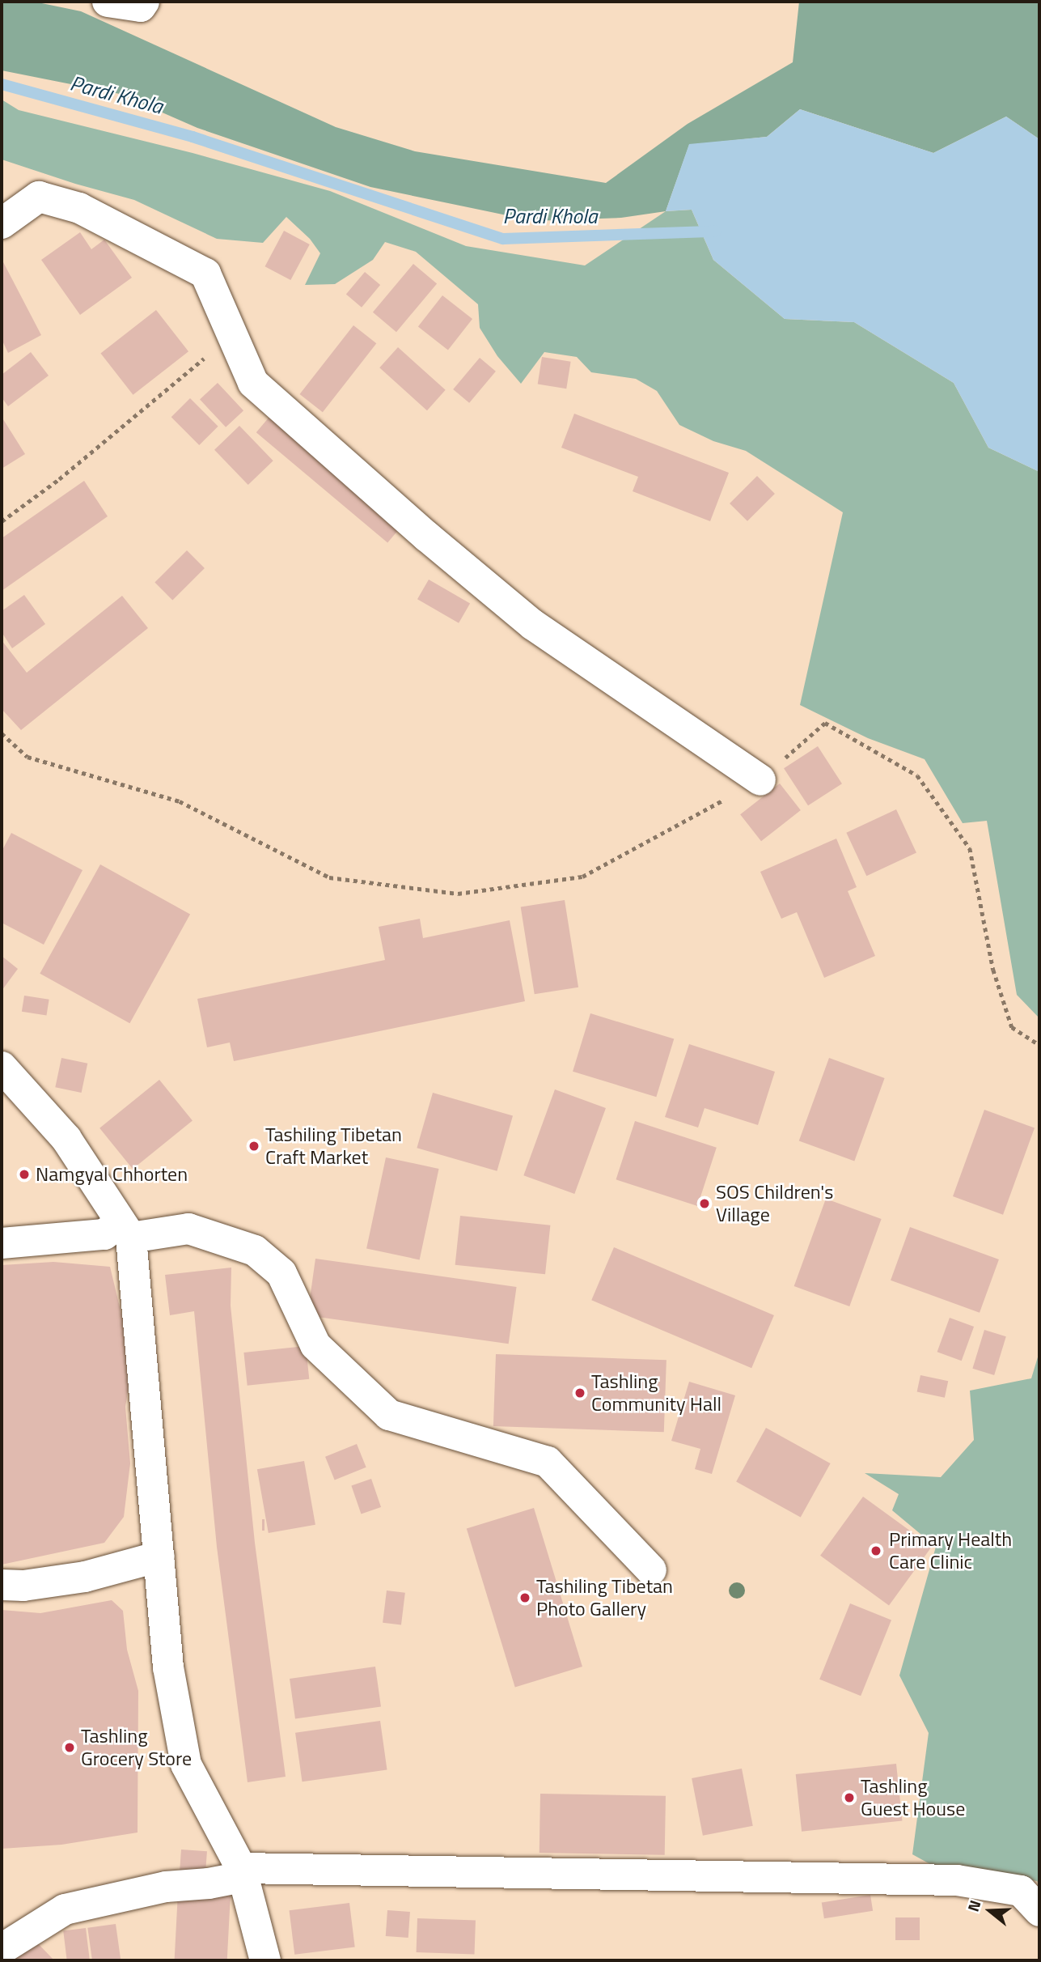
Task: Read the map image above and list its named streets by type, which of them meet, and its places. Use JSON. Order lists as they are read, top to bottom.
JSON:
{
  "water": ["Pardi Khola"],
  "places": [
    "Tashiling Tibetan Craft Market",
    "Namgyal Chhorten",
    "SOS Children's Village",
    "Tashling Community Hall",
    "Primary Health Care Clinic",
    "Tashiling Tibetan Photo Gallery",
    "Tashling Grocery Store",
    "Tashling Guest House"
  ],
  "north": "left"
}
